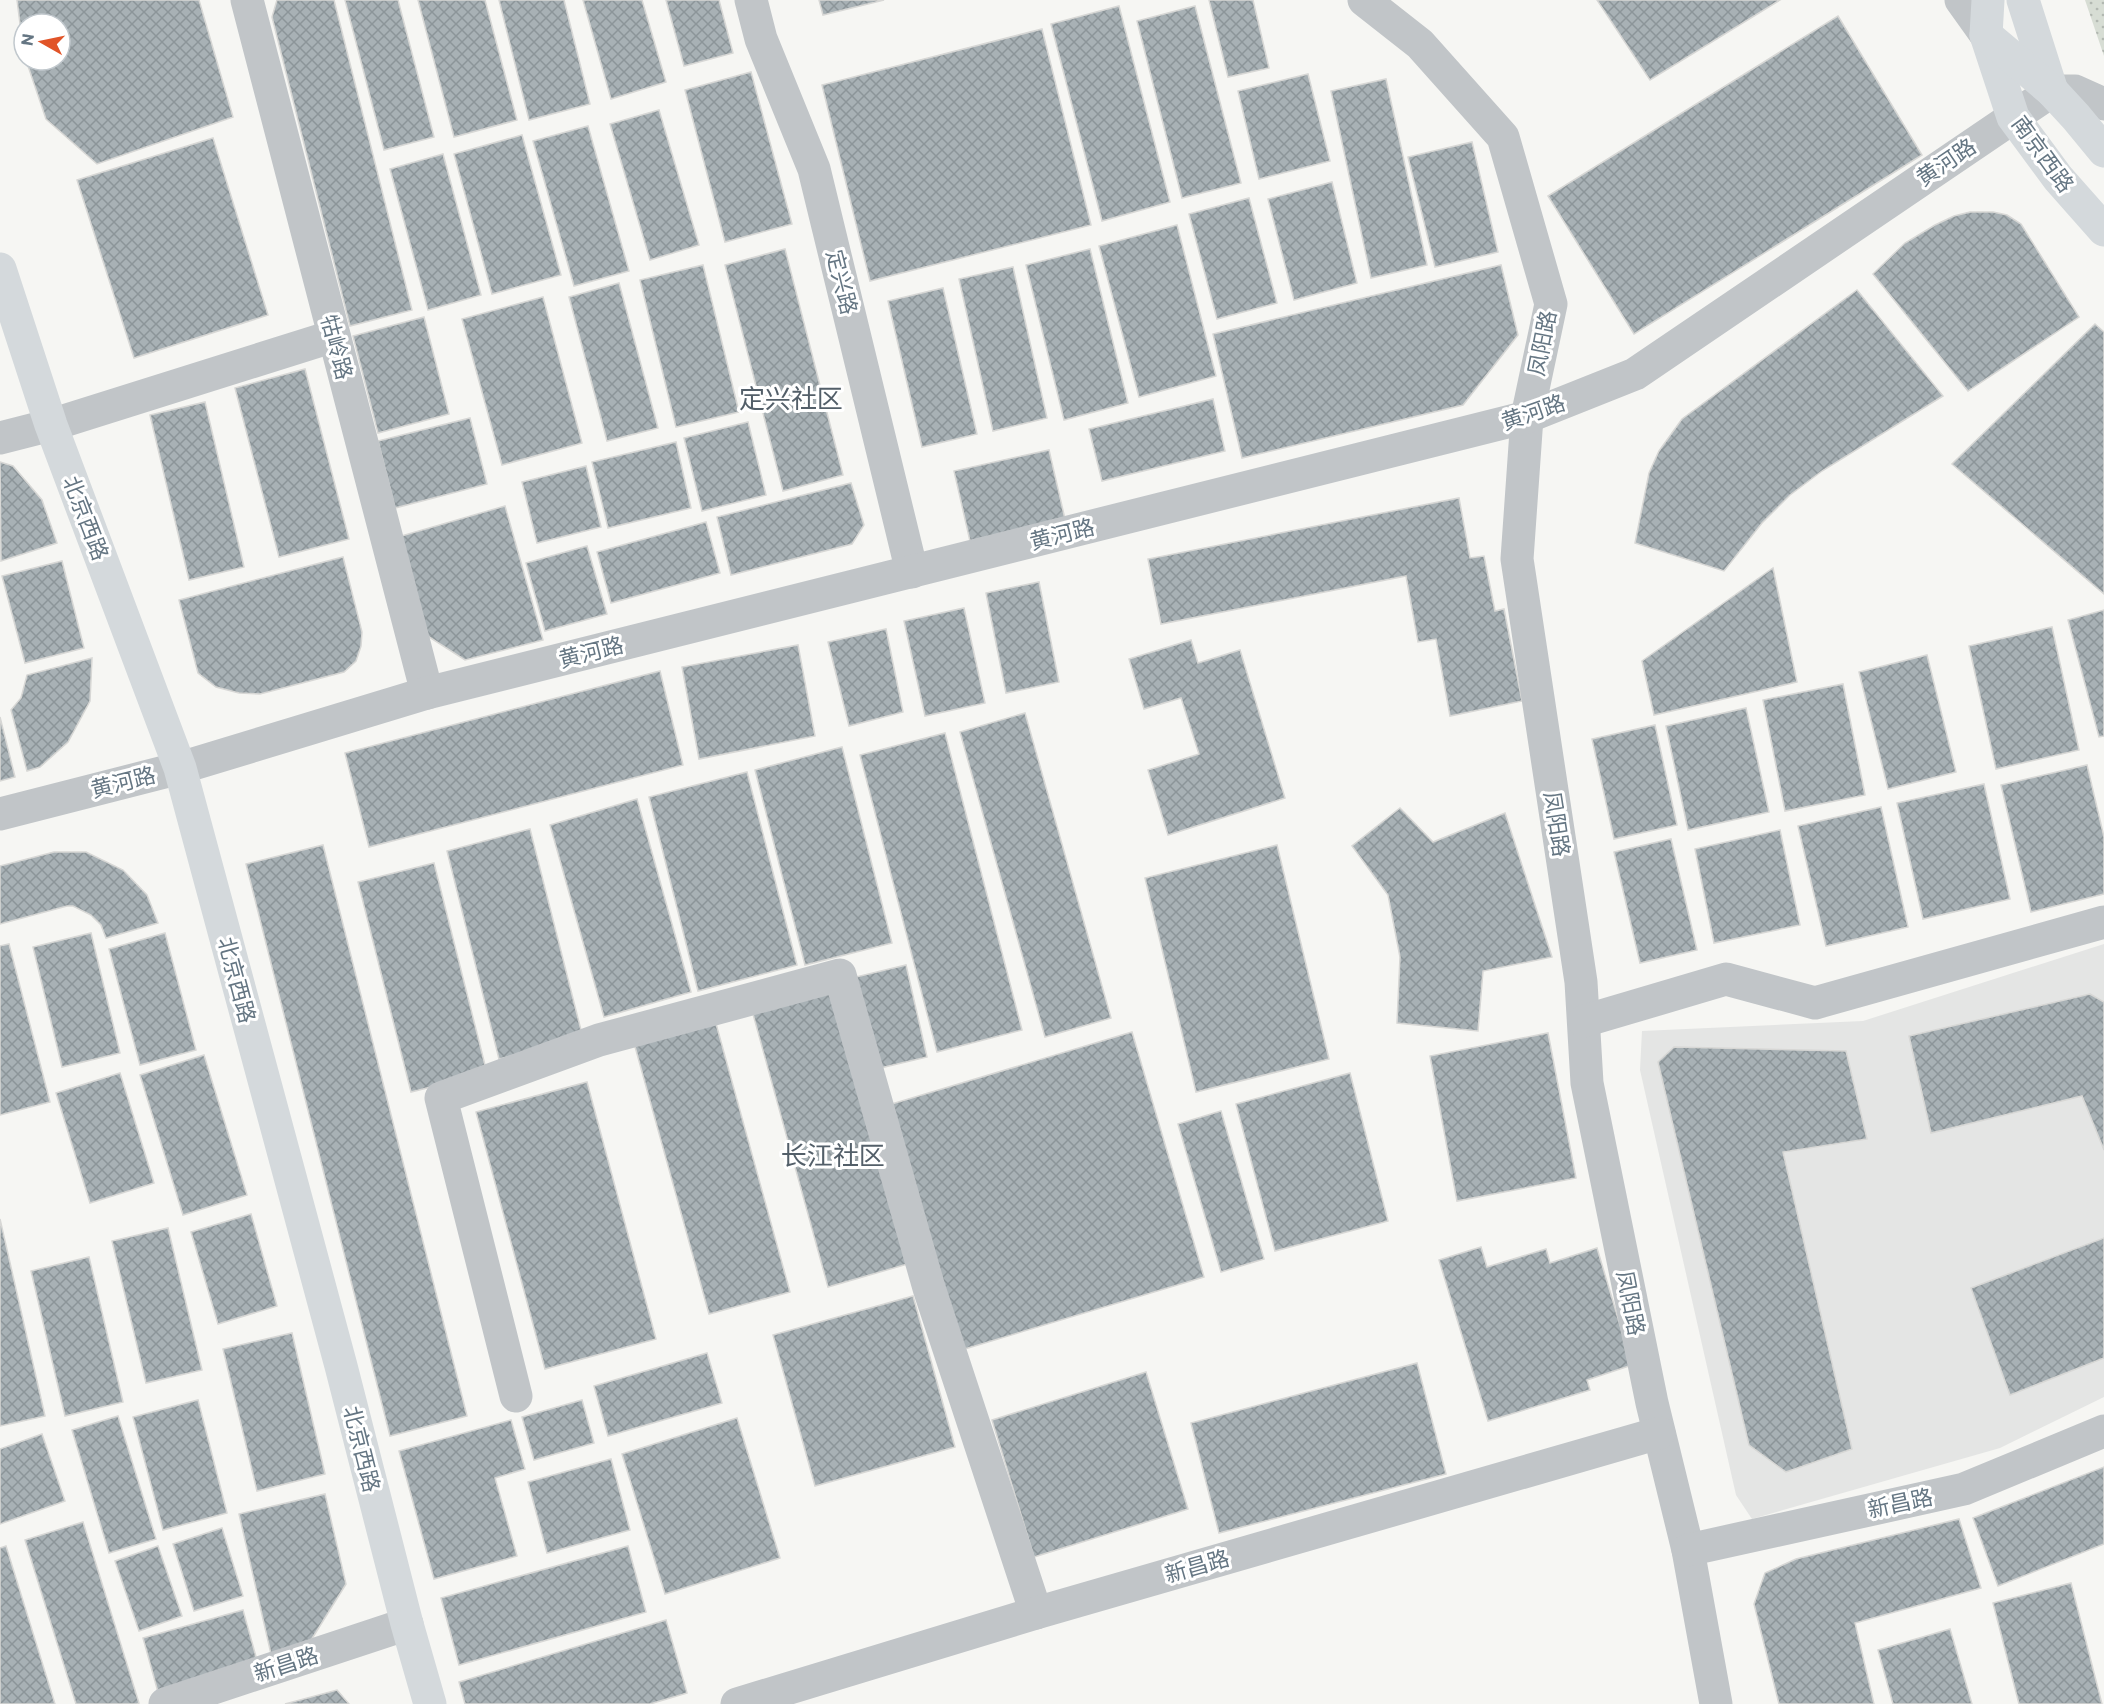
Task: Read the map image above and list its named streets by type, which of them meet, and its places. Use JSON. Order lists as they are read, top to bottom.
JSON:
{
  "streets": {
    "main road": ["南京西路", "北京西路"],
    "street": [
      "黄河路",
      "定兴路",
      "凤阳路",
      "牯岭路",
      "新昌路"
    ]
  },
  "crossings": [
    ["南京西路", "黄河路"],
    ["黄河路", "定兴路"],
    ["黄河路", "凤阳路"],
    ["黄河路", "牯岭路"],
    ["黄河路", "北京西路"],
    ["凤阳路", "新昌路"],
    ["北京西路", "新昌路"]
  ],
  "districts": ["定兴社区", "长江社区"],
  "north": "left"
}
